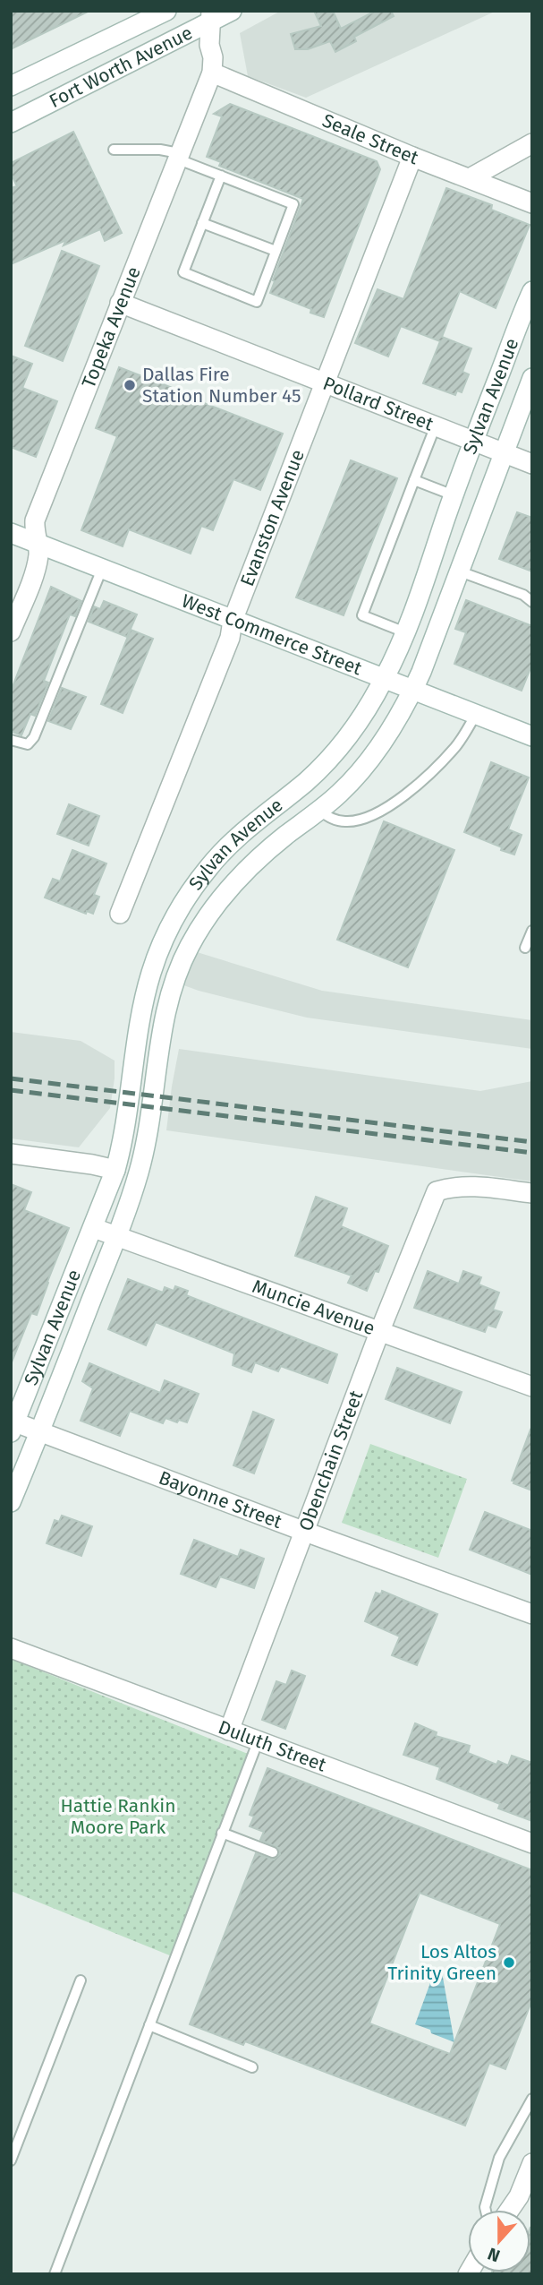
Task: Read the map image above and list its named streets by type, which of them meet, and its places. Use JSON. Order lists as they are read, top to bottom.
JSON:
{
  "streets": {
    "street": [
      "Fort Worth Avenue",
      "Seale Street",
      "Topeka Avenue",
      "Sylvan Avenue",
      "Pollard Street",
      "Evanston Avenue",
      "West Commerce Street",
      "Muncie Avenue",
      "Obenchain Street",
      "Bayonne Street",
      "Duluth Street"
    ]
  },
  "crossings": [
    ["Fort Worth Avenue", "Topeka Avenue"],
    ["Seale Street", "Topeka Avenue"],
    ["Seale Street", "Evanston Avenue"],
    ["Topeka Avenue", "Pollard Street"],
    ["Topeka Avenue", "West Commerce Street"],
    ["Sylvan Avenue", "Pollard Street"],
    ["Sylvan Avenue", "West Commerce Street"],
    ["Sylvan Avenue", "Muncie Avenue"],
    ["Sylvan Avenue", "Bayonne Street"],
    ["Pollard Street", "Evanston Avenue"],
    ["Evanston Avenue", "West Commerce Street"],
    ["Muncie Avenue", "Obenchain Street"],
    ["Obenchain Street", "Bayonne Street"],
    ["Obenchain Street", "Duluth Street"]
  ],
  "parks": ["Hattie Rankin Moore Park"],
  "places": ["Dallas Fire Station Number 45", "Los Altos Trinity Green"],
  "north": "bottom"
}
